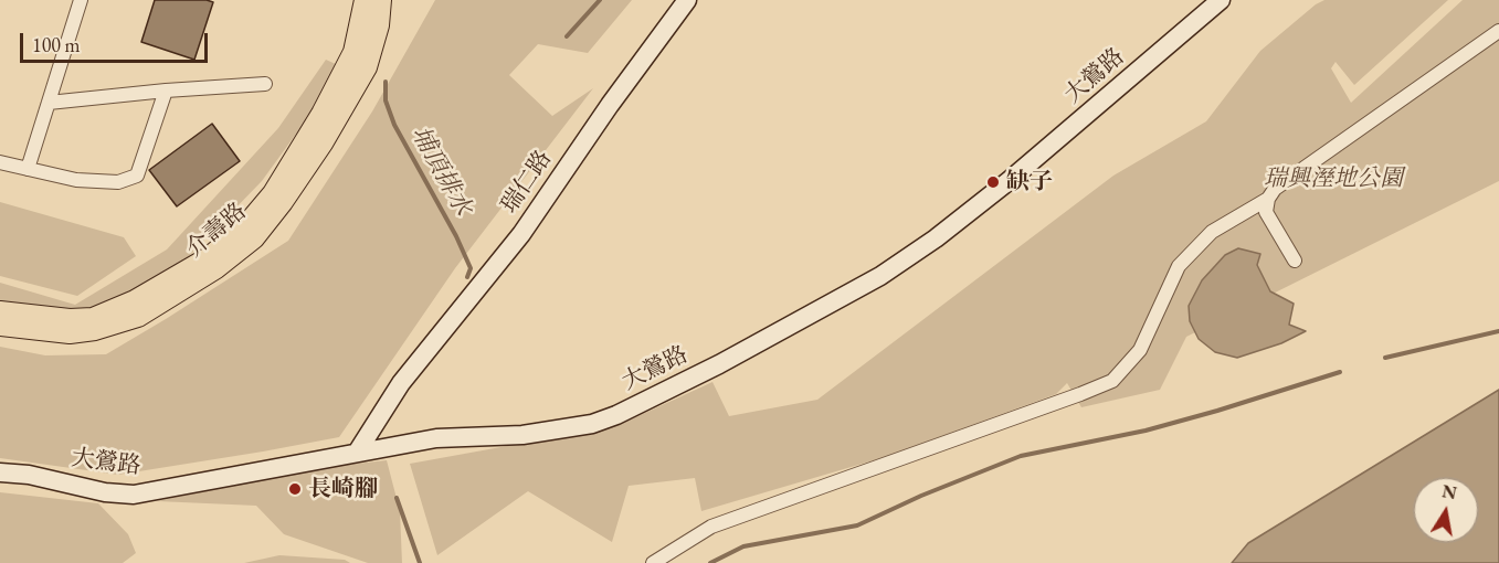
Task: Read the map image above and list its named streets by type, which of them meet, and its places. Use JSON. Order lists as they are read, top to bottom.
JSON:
{
  "streets": {
    "main road": ["介壽路"],
    "street": ["大鶯路", "瑞仁路"]
  },
  "crossings": [
    ["大鶯路", "瑞仁路"]
  ],
  "water": ["埔頂排水"],
  "parks": ["瑞興溼地公園"],
  "places": ["缺子", "長崎腳"],
  "scale_bar": "100 m",
  "north": "top"
}
